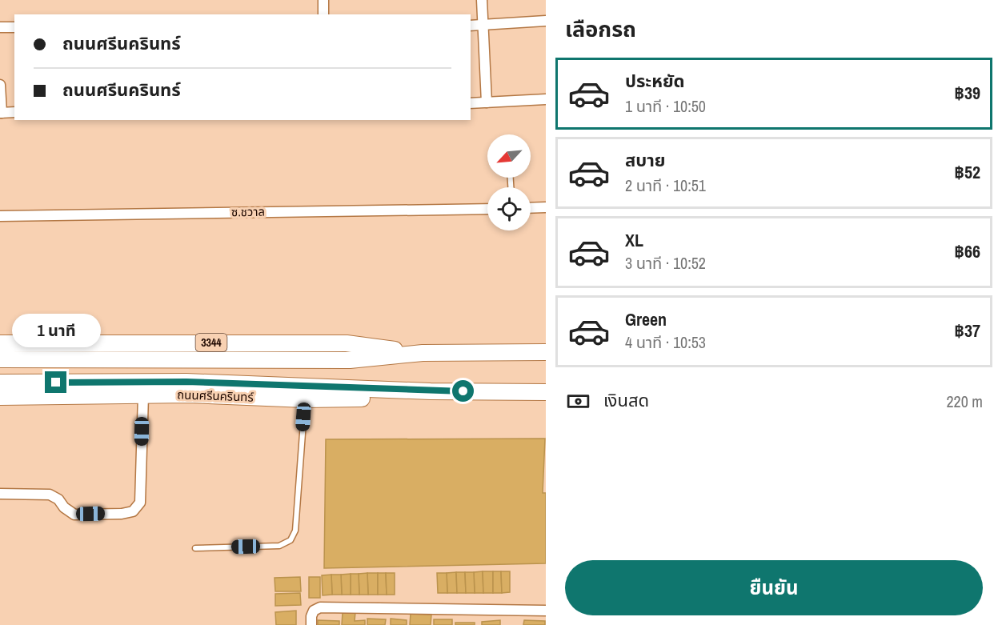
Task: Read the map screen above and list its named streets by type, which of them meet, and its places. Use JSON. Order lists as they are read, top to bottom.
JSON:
{
  "streets": {
    "main road": ["3344", "ถนนศรีนครินทร์"],
    "street": ["ซ.ชวาล"]
  },
  "north": "bottom left",
  "page": {
    "heading": "เลือกรถ",
    "banner": ["ถนนศรีนครินทร์", "ถนนศรีนครินทร์"],
    "list": [
      {
        "name": "ประหยัด",
        "note": "1 นาที · 10:50",
        "value": "฿39"
      },
      {
        "name": "สบาย",
        "note": "2 นาที · 10:51",
        "value": "฿52"
      },
      {
        "name": "XL",
        "note": "3 นาที · 10:52",
        "value": "฿66"
      },
      {
        "name": "Green",
        "note": "4 นาที · 10:53",
        "value": "฿37"
      }
    ],
    "bubble": "1 นาที",
    "pay": ["เงินสด", "220 m"],
    "buttons": "ยืนยัน"
  }
}
